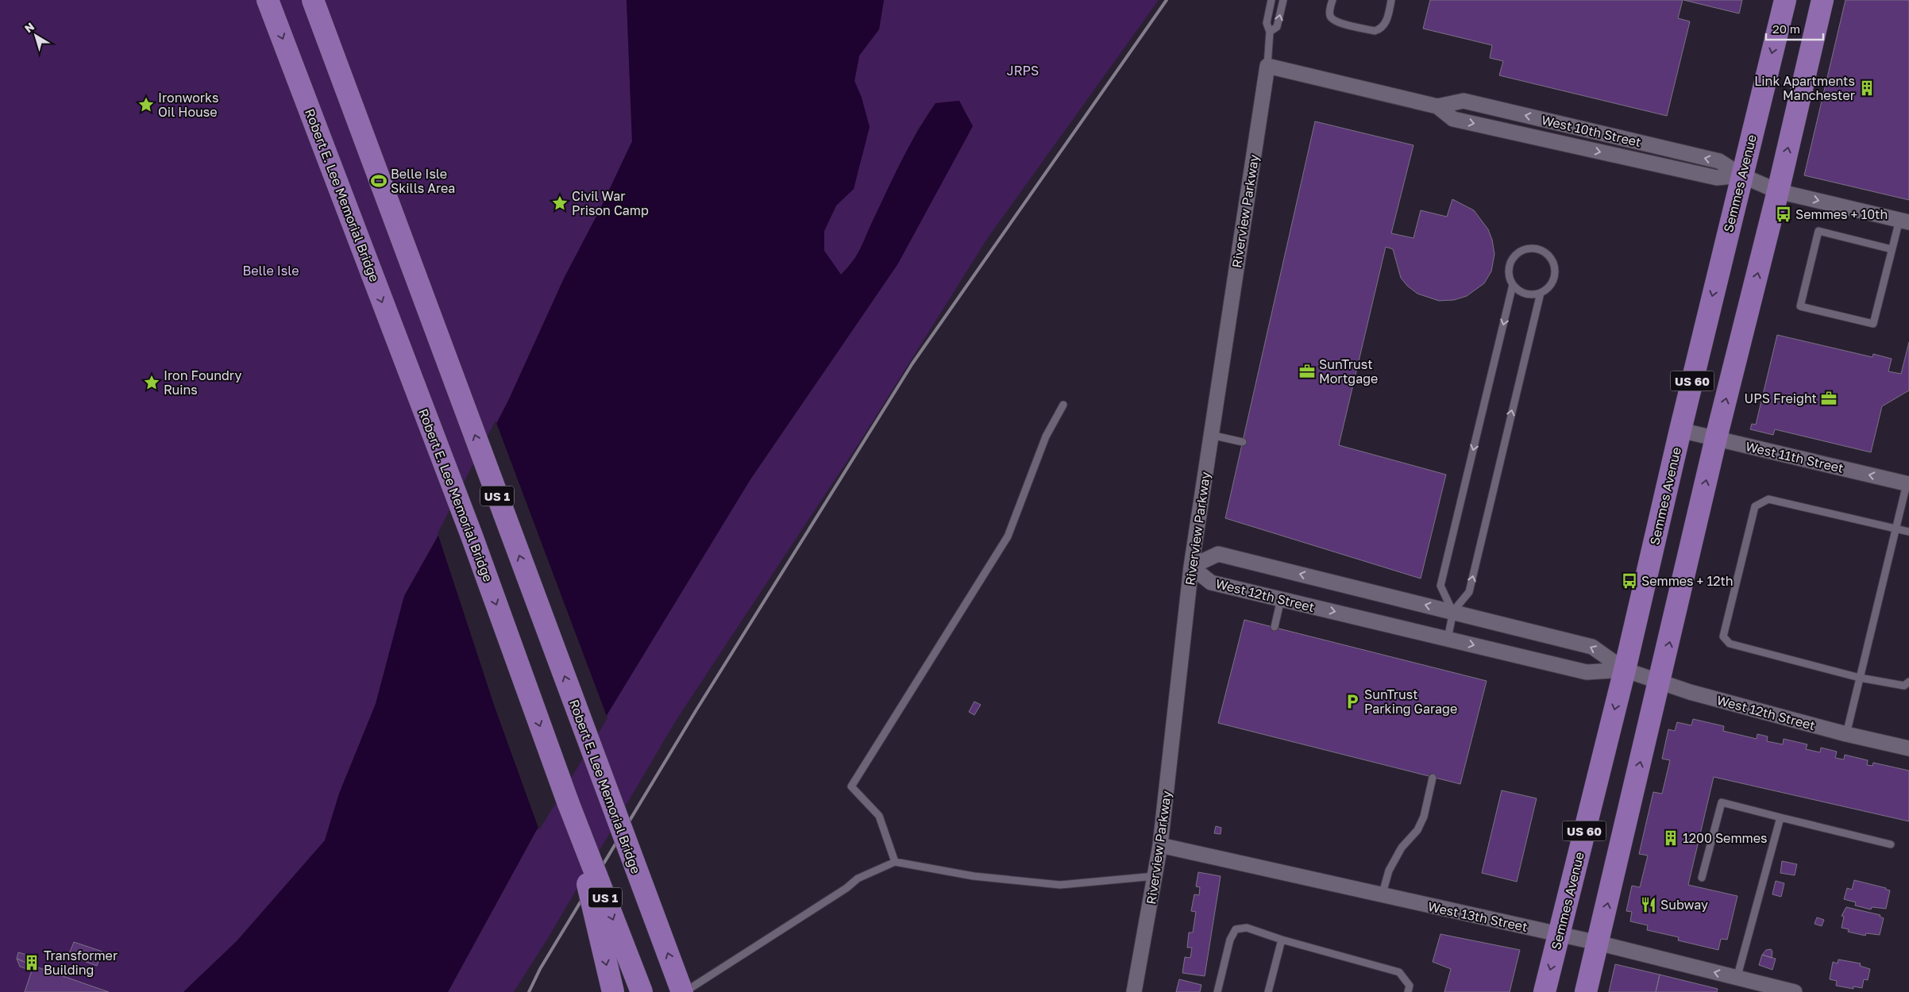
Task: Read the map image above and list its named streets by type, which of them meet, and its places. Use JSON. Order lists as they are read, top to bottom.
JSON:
{
  "streets": {
    "main road": [
      "Semmes Avenue",
      "Robert E. Lee Memorial Bridge",
      "US 60",
      "US 1"
    ],
    "street": [
      "West 10th Street",
      "Riverview Parkway",
      "West 11th Street",
      "West 12th Street",
      "West 13th Street"
    ]
  },
  "crossings": [
    ["West 10th Street", "Semmes Avenue"],
    ["West 10th Street", "Riverview Parkway"],
    ["West 10th Street", "US 60"],
    ["Semmes Avenue", "West 11th Street"],
    ["Semmes Avenue", "West 12th Street"],
    ["Semmes Avenue", "West 13th Street"],
    ["Riverview Parkway", "West 12th Street"],
    ["Riverview Parkway", "West 13th Street"],
    ["US 60", "West 11th Street"],
    ["US 60", "West 12th Street"],
    ["US 60", "West 13th Street"]
  ],
  "one_way": ["West 11th Street"],
  "parks": ["JRPS", "Belle Isle"],
  "places": {
    "building": ["Link Apartments Manchester", "1200 Semmes", "Transformer Building"],
    "place": ["Ironworks Oil House", "Civil War Prison Camp", "Iron Foundry Ruins"],
    "sports": ["Belle Isle Skills Area"],
    "bus stop": ["Semmes + 10th", "Semmes + 12th"],
    "office": ["SunTrust Mortgage", "UPS Freight"],
    "parking": ["SunTrust Parking Garage"],
    "restaurant": ["Subway"]
  },
  "scale_bar": "20 m",
  "north": "top left"
}
